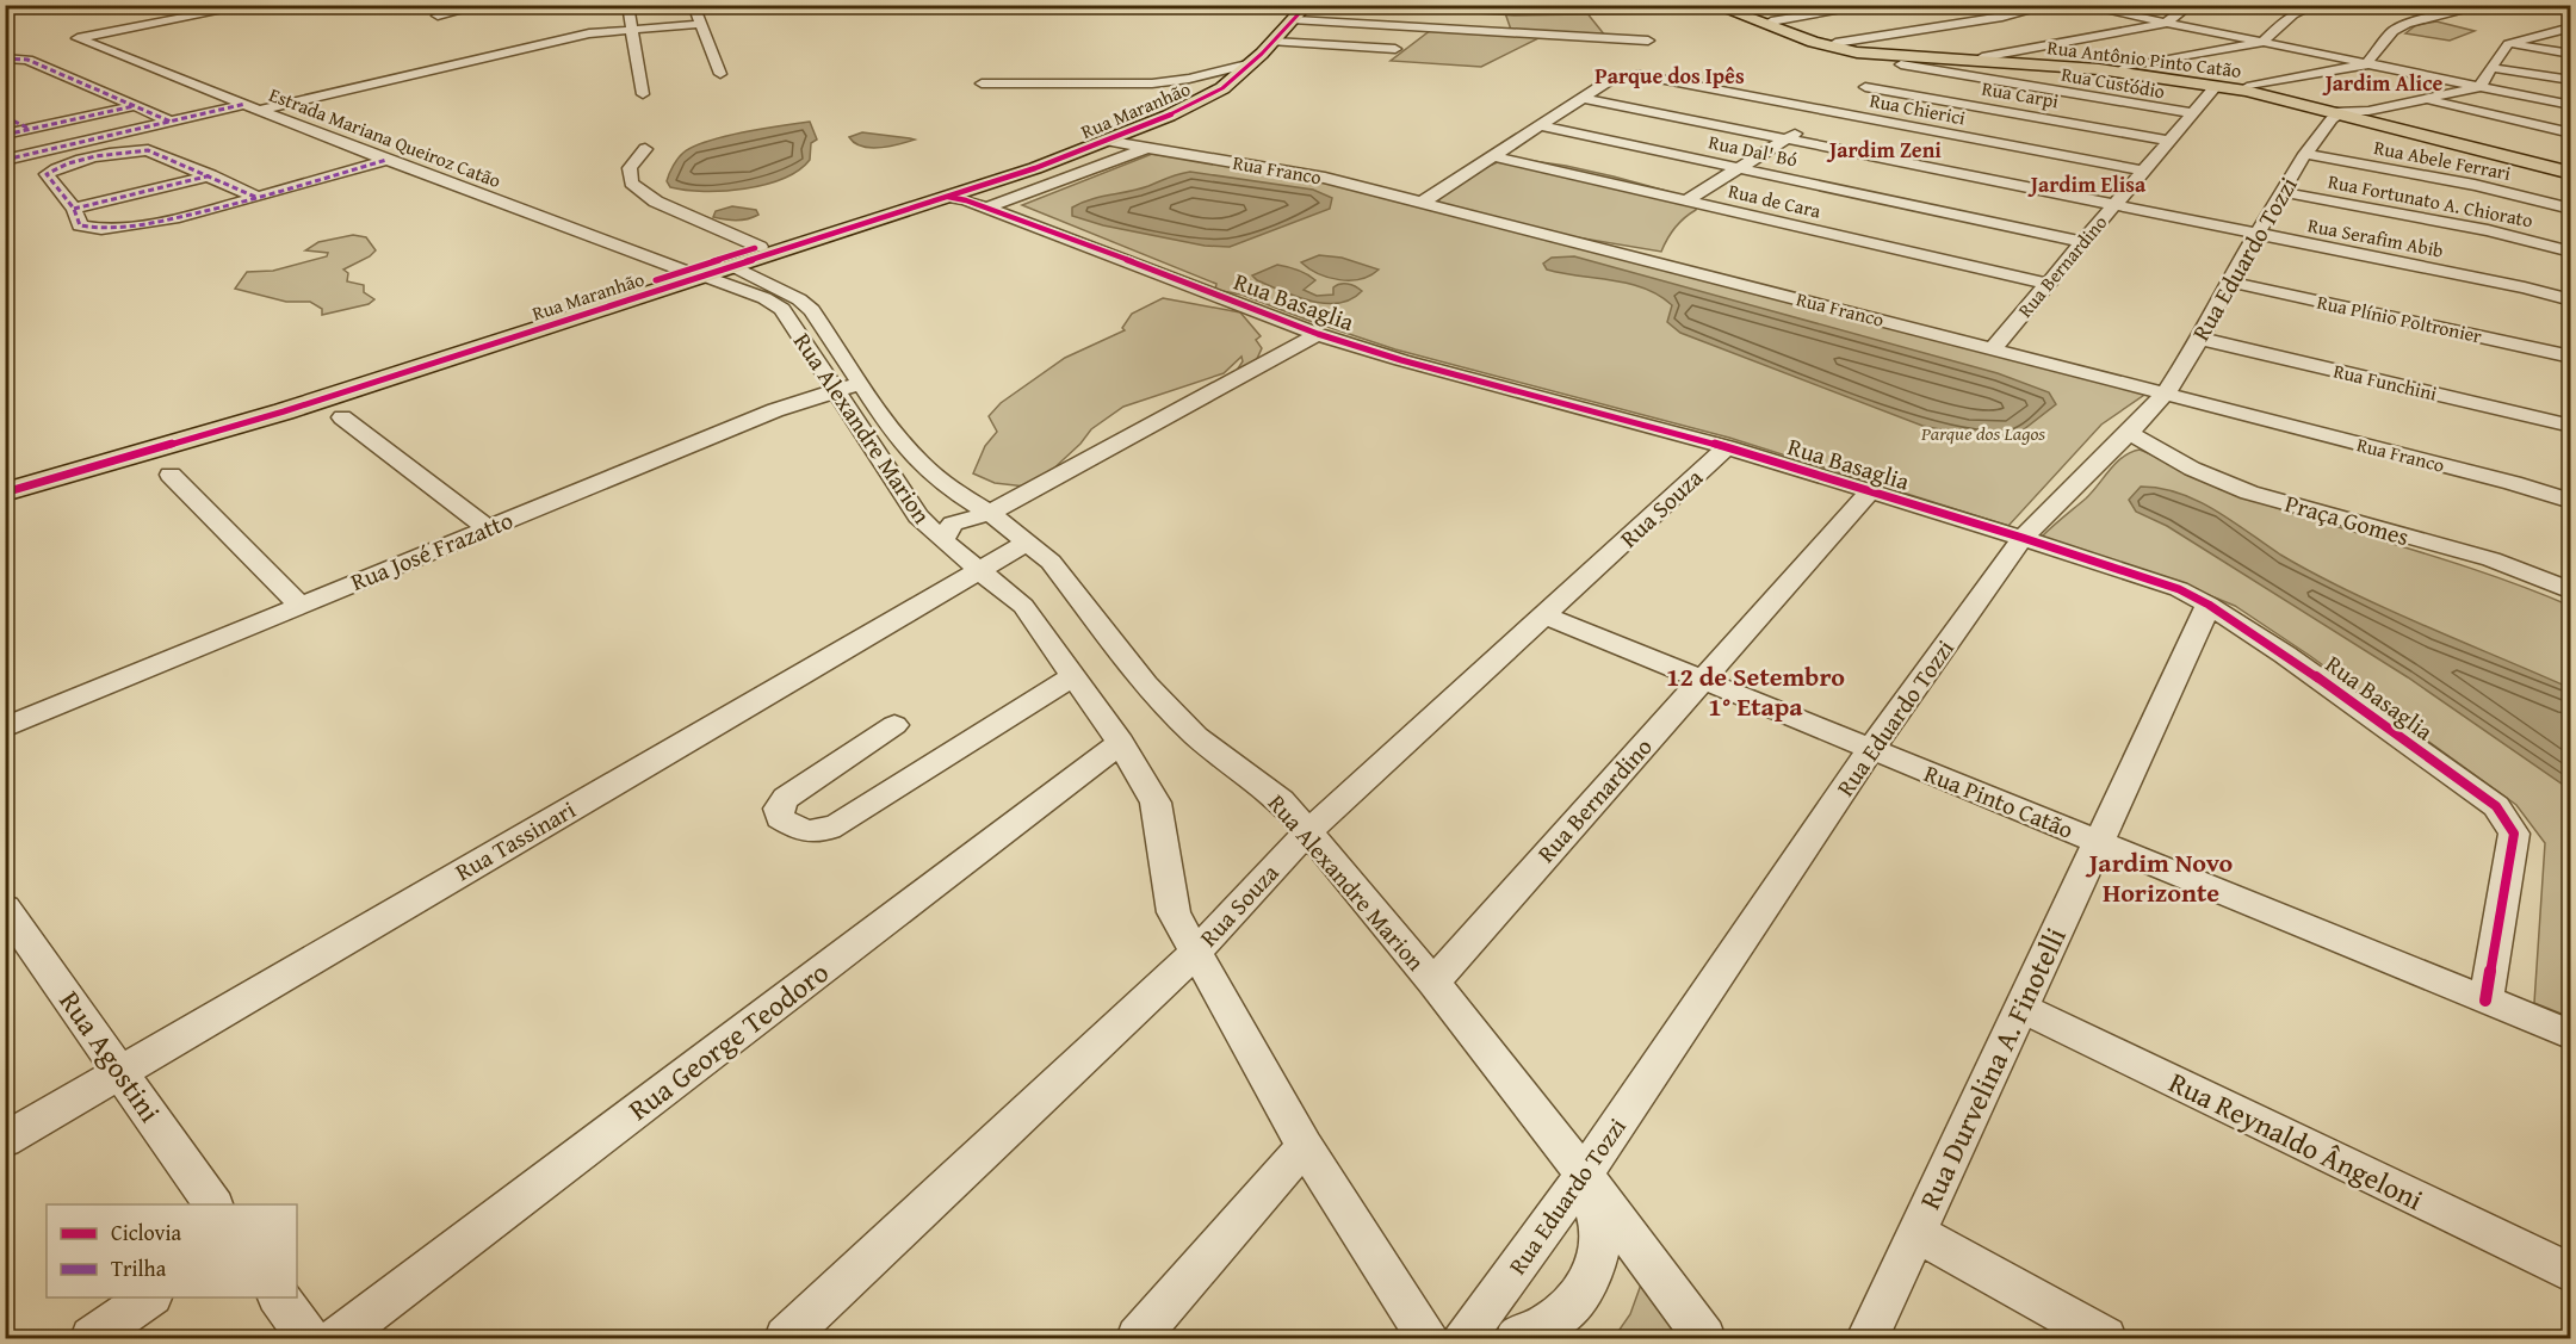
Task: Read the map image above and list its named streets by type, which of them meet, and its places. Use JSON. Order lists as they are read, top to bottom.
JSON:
{
  "streets": {
    "main road": ["Rua Antônio Pinto Catão", "Rua Maranhão"],
    "street": [
      "Rua Custódio",
      "Rua Carpi",
      "Rua Chierici",
      "Estrada Mariana Queiroz Catão",
      "Rua Dal' Bó",
      "Rua Abele Ferrari",
      "Rua Franco",
      "Rua de Cara",
      "Rua Fortunato A. Chiorato",
      "Rua Serafim Abib",
      "Rua Eduardo Tozzi",
      "Rua Bernardino",
      "Rua Basaglia",
      "Rua Plínio Poltronier",
      "Rua Funchini",
      "Rua Alexandre Marion",
      "Rua Souza",
      "Praça Gomes",
      "Rua José Frazatto",
      "Rua Pinto Catão",
      "Rua Tassinari",
      "Rua George Teodoro",
      "Rua Agostini",
      "Rua Durvelina A. Finotelli",
      "Rua Reynaldo Ângeloni"
    ]
  },
  "crossings": [
    ["Rua Antônio Pinto Catão", "Rua Custódio"],
    ["Rua Antônio Pinto Catão", "Rua Eduardo Tozzi"],
    ["Rua Antônio Pinto Catão", "Rua Bernardino"],
    ["Rua Custódio", "Rua Bernardino"],
    ["Rua Carpi", "Rua Bernardino"],
    ["Rua Chierici", "Rua Dal' Bó"],
    ["Rua Chierici", "Rua Franco"],
    ["Rua Chierici", "Rua de Cara"],
    ["Rua Chierici", "Rua Serafim Abib"],
    ["Rua Chierici", "Rua Bernardino"],
    ["Rua Maranhão", "Estrada Mariana Queiroz Catão"],
    ["Rua Maranhão", "Rua Franco"],
    ["Rua Maranhão", "Rua Basaglia"],
    ["Rua Maranhão", "Rua Alexandre Marion"],
    ["Estrada Mariana Queiroz Catão", "Rua Alexandre Marion"],
    ["Rua Dal' Bó", "Rua Bernardino"],
    ["Rua Abele Ferrari", "Rua Eduardo Tozzi"],
    ["Rua Franco", "Rua Eduardo Tozzi"],
    ["Rua Franco", "Rua Bernardino"],
    ["Rua de Cara", "Rua Bernardino"],
    ["Rua Fortunato A. Chiorato", "Rua Eduardo Tozzi"],
    ["Rua Serafim Abib", "Rua Eduardo Tozzi"],
    ["Rua Serafim Abib", "Rua Bernardino"],
    ["Rua Eduardo Tozzi", "Rua Basaglia"],
    ["Rua Eduardo Tozzi", "Rua Plínio Poltronier"],
    ["Rua Eduardo Tozzi", "Rua Funchini"],
    ["Rua Eduardo Tozzi", "Rua Alexandre Marion"],
    ["Rua Eduardo Tozzi", "Praça Gomes"],
    ["Rua Eduardo Tozzi", "Rua Pinto Catão"],
    ["Rua Bernardino", "Rua Basaglia"],
    ["Rua Bernardino", "Rua Alexandre Marion"],
    ["Rua Bernardino", "Rua Pinto Catão"],
    ["Rua Basaglia", "Rua Souza"],
    ["Rua Basaglia", "Rua Pinto Catão"],
    ["Rua Basaglia", "Rua Durvelina A. Finotelli"],
    ["Rua Alexandre Marion", "Rua Souza"],
    ["Rua Alexandre Marion", "Rua José Frazatto"],
    ["Rua Alexandre Marion", "Rua Tassinari"],
    ["Rua Alexandre Marion", "Rua George Teodoro"],
    ["Rua Souza", "Rua Pinto Catão"],
    ["Rua Pinto Catão", "Rua Durvelina A. Finotelli"],
    ["Rua Tassinari", "Rua Agostini"],
    ["Rua Durvelina A. Finotelli", "Rua Reynaldo Ângeloni"]
  ],
  "districts": [
    "Parque dos Ipês",
    "Jardim Alice",
    "Jardim Zeni",
    "Jardim Elisa",
    "12 de Setembro 1° Etapa",
    "Jardim Novo Horizonte"
  ],
  "parks": ["Parque dos Lagos"],
  "legend": ["Ciclovia", "Trilha"]
}
